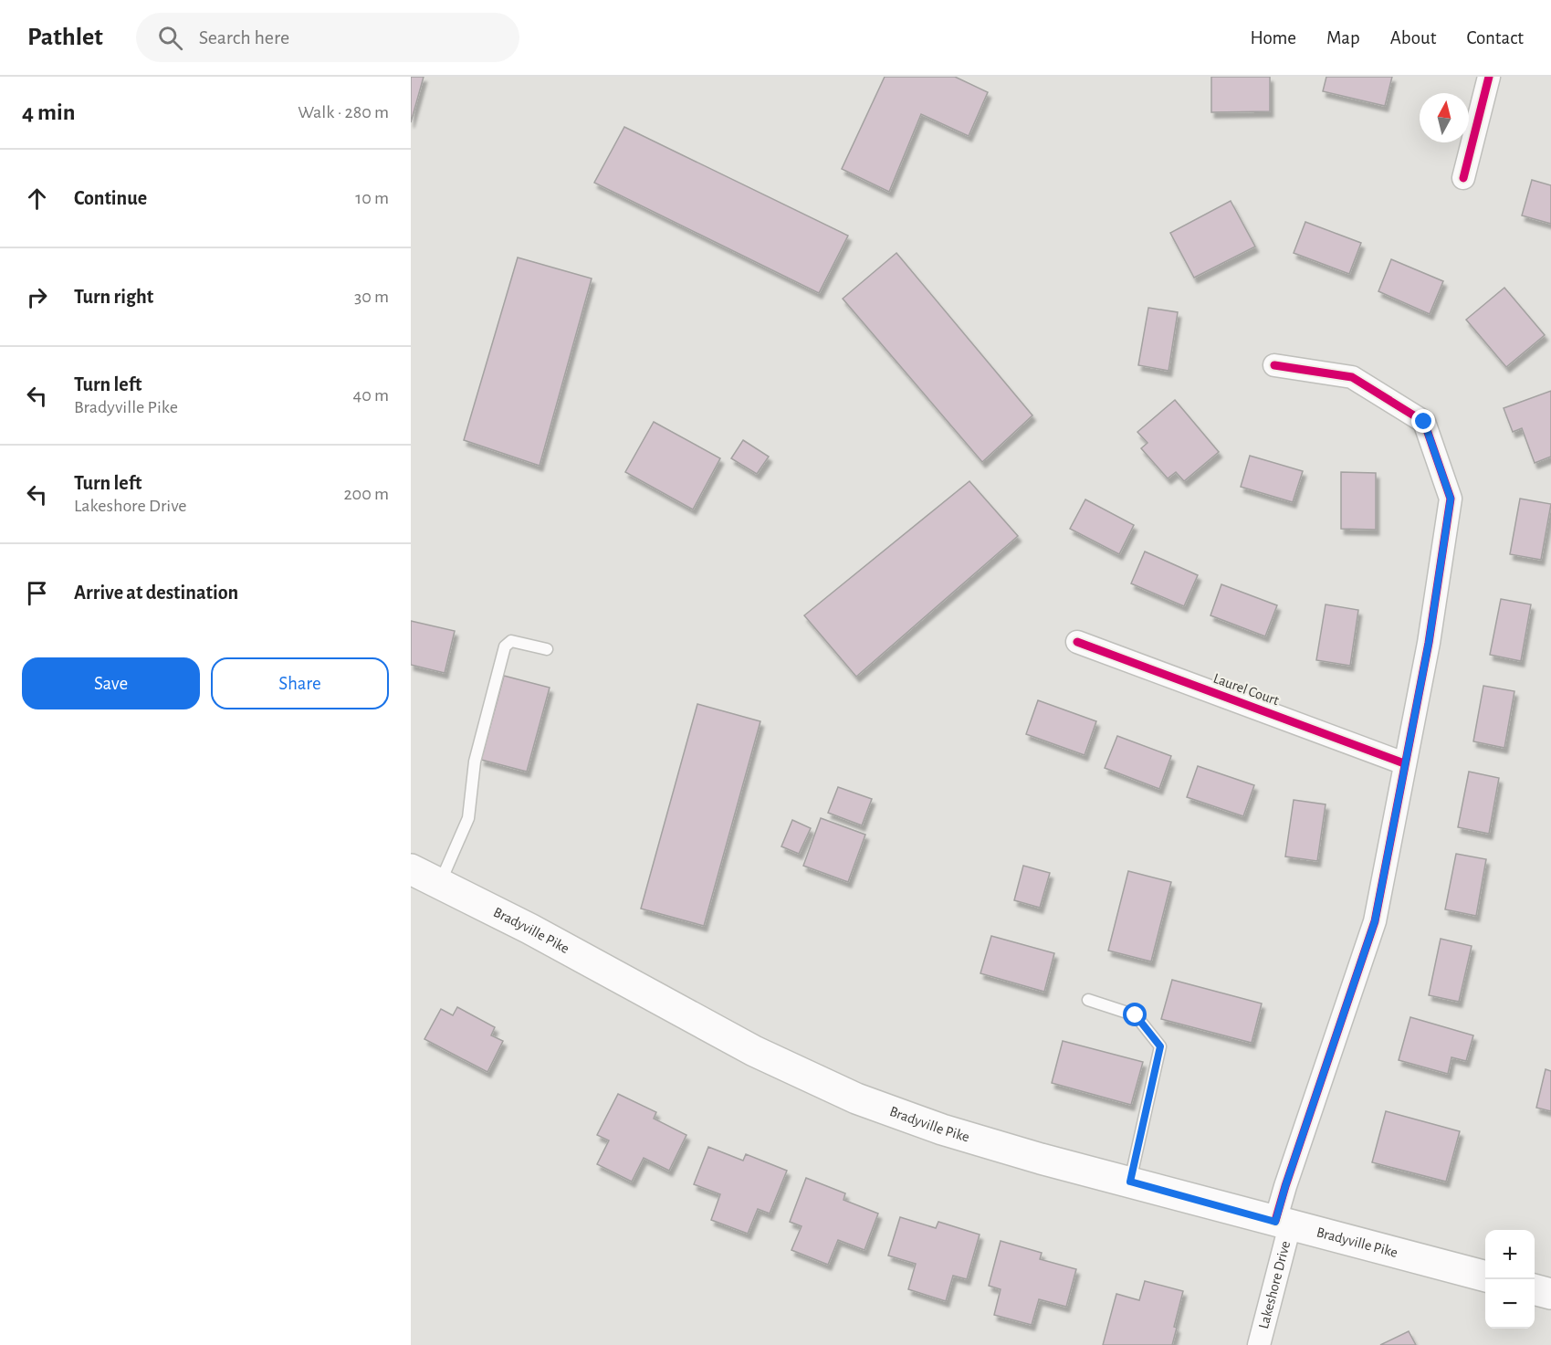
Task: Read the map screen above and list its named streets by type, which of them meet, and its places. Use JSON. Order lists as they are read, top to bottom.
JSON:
{
  "streets": {
    "main road": ["Bradyville Pike"],
    "street": ["Laurel Court", "Lakeshore Drive"]
  },
  "crossings": [
    ["Laurel Court", "Lakeshore Drive"],
    ["Bradyville Pike", "Lakeshore Drive"]
  ],
  "north": "top",
  "page": {
    "header": "Pathlet",
    "search": "Search here",
    "nav": [
      "Home",
      "Map",
      "About",
      "Contact"
    ],
    "heading": ["4 min", "Walk · 280 m"],
    "list": [
      ["Continue", "10 m"],
      ["Turn right", "30 m"],
      ["Turn left", "Bradyville Pike", "40 m"],
      ["Turn left", "Lakeshore Drive", "200 m"],
      "Arrive at destination"
    ],
    "buttons": ["Save", "Share"],
    "map_buttons": ["+", "−"]
  }
}
